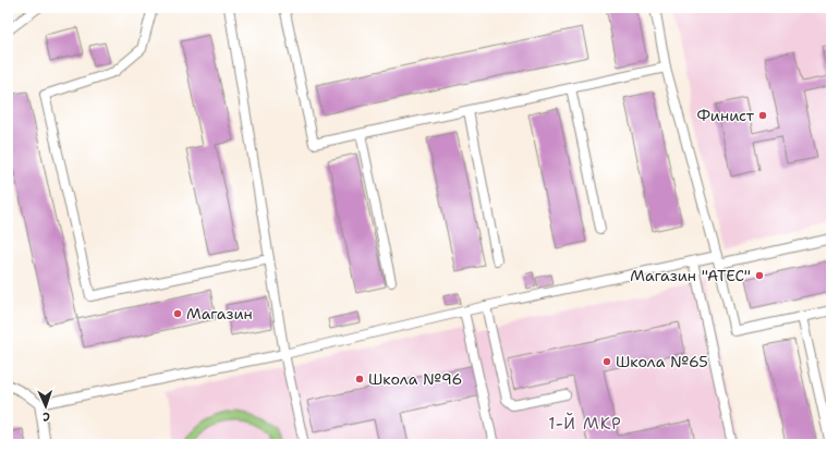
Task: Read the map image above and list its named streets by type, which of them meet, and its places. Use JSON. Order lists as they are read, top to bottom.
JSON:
{
  "districts": ["1-Й МКР"],
  "places": [
    "Финист",
    "Магазин \"АТЕС\"",
    "Магазин",
    "Школа №65",
    "Школа №96"
  ],
  "north": "bottom"
}
